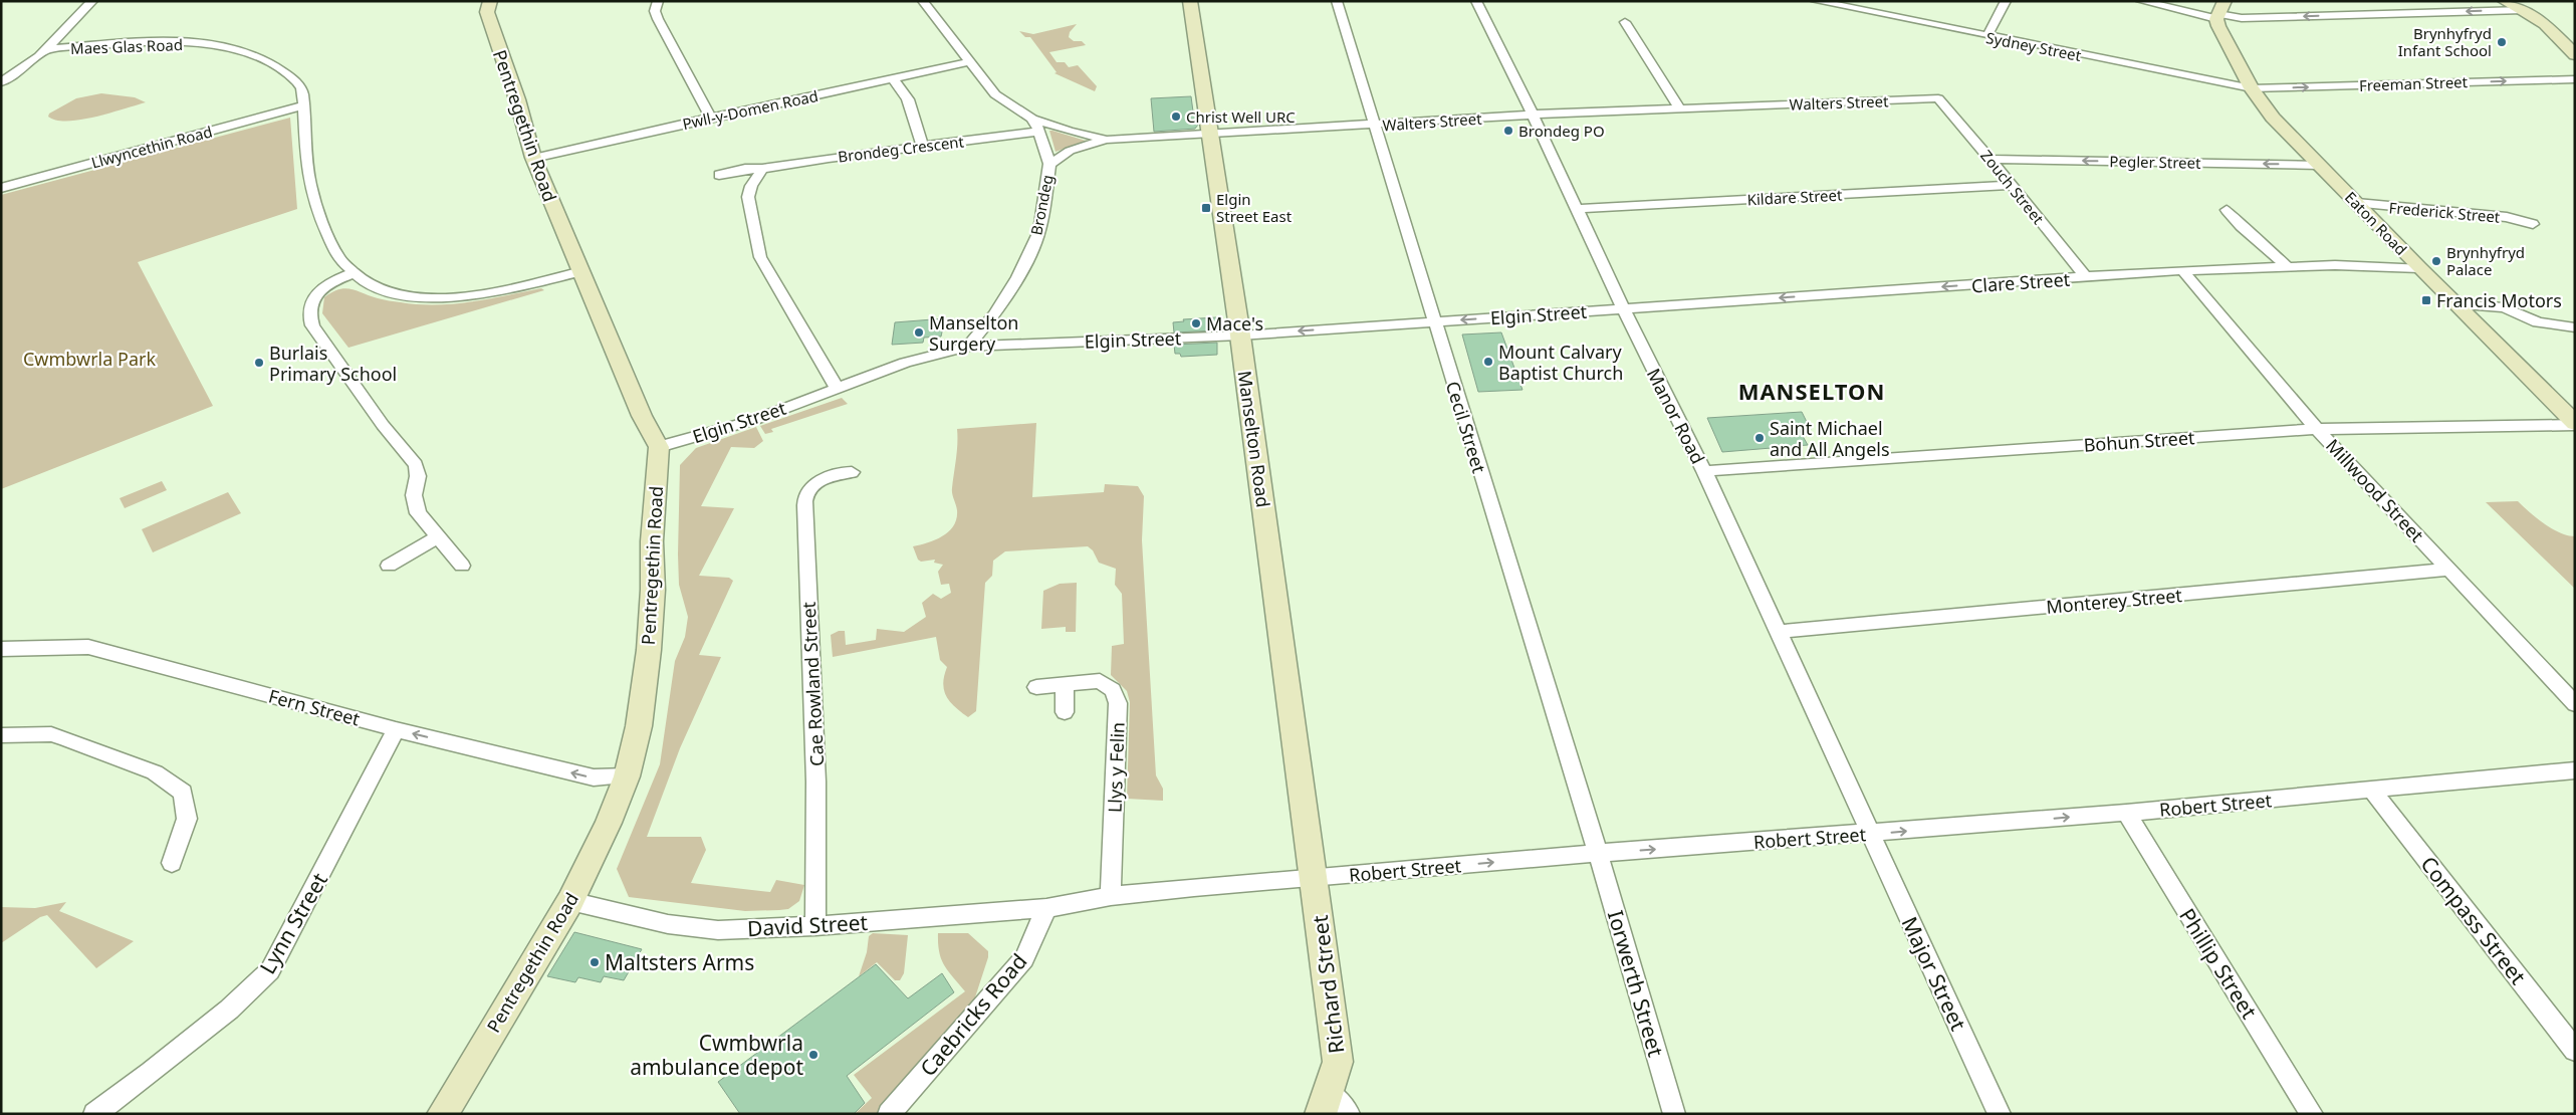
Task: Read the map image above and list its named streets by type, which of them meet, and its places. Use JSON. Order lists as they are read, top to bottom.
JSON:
{
  "streets": {
    "street": [
      "Maes Glas Road",
      "Sydney Street",
      "Freeman Street",
      "Walters Street",
      "Pwll-y-Domen Road",
      "Pentregethin Road",
      "Llwyncethin Road",
      "Brondeg Crescent",
      "Pegler Street",
      "Zouch Street",
      "Kildare Street",
      "Brondeg",
      "Frederick Street",
      "Eaton Road",
      "Clare Street",
      "Elgin Street",
      "Manor Road",
      "Cecil Street",
      "Manselton Road",
      "Bohun Street",
      "Millwood Street",
      "Monterey Street",
      "Cae Rowland Street",
      "Fern Street",
      "Llys y Felin",
      "Robert Street",
      "Compass Street",
      "Lynn Street",
      "David Street",
      "Phillip Street",
      "Major Street",
      "Iorwerth Street",
      "Richard Street",
      "Caebricks Road"
    ]
  },
  "crossings": [
    ["Maes Glas Road", "Pentregethin Road"],
    ["Maes Glas Road", "Llwyncethin Road"],
    ["Sydney Street", "Freeman Street"],
    ["Sydney Street", "Eaton Road"],
    ["Freeman Street", "Eaton Road"],
    ["Walters Street", "Zouch Street"],
    ["Walters Street", "Brondeg"],
    ["Walters Street", "Manor Road"],
    ["Walters Street", "Cecil Street"],
    ["Walters Street", "Manselton Road"],
    ["Pwll-y-Domen Road", "Pentregethin Road"],
    ["Pwll-y-Domen Road", "Brondeg"],
    ["Pentregethin Road", "Elgin Street"],
    ["Pentregethin Road", "Fern Street"],
    ["Pentregethin Road", "David Street"],
    ["Brondeg Crescent", "Brondeg"],
    ["Pegler Street", "Zouch Street"],
    ["Pegler Street", "Eaton Road"],
    ["Zouch Street", "Kildare Street"],
    ["Zouch Street", "Clare Street"],
    ["Kildare Street", "Manor Road"],
    ["Brondeg", "Elgin Street"],
    ["Frederick Street", "Eaton Road"],
    ["Eaton Road", "Clare Street"],
    ["Eaton Road", "Bohun Street"],
    ["Clare Street", "Elgin Street"],
    ["Clare Street", "Manor Road"],
    ["Clare Street", "Millwood Street"],
    ["Elgin Street", "Manor Road"],
    ["Elgin Street", "Cecil Street"],
    ["Elgin Street", "Manselton Road"],
    ["Manor Road", "Bohun Street"],
    ["Manor Road", "Monterey Street"],
    ["Manor Road", "Robert Street"],
    ["Manor Road", "Major Street"],
    ["Cecil Street", "Robert Street"],
    ["Cecil Street", "Iorwerth Street"],
    ["Manselton Road", "Robert Street"],
    ["Manselton Road", "Richard Street"],
    ["Bohun Street", "Millwood Street"],
    ["Millwood Street", "Monterey Street"],
    ["Cae Rowland Street", "David Street"],
    ["Fern Street", "Lynn Street"],
    ["Llys y Felin", "Robert Street"],
    ["Robert Street", "Compass Street"],
    ["Robert Street", "David Street"],
    ["Robert Street", "Phillip Street"],
    ["Robert Street", "Major Street"],
    ["Robert Street", "Iorwerth Street"],
    ["Robert Street", "Richard Street"],
    ["Robert Street", "Caebricks Road"],
    ["David Street", "Caebricks Road"]
  ],
  "one_way": [
    "Pegler Street",
    "Clare Street",
    "Elgin Street",
    "Fern Street",
    "Robert Street"
  ],
  "districts": ["MANSELTON"],
  "parks": ["Cwmbwrla Park"],
  "places": {
    "other": [
      "Brynhyfryd Infant School",
      "Christ Well URC",
      "Brondeg PO",
      "Brynhyfryd Palace",
      "Mace's",
      "Manselton Surgery",
      "Mount Calvary Baptist Church",
      "Burlais Primary School",
      "Saint Michael and All Angels",
      "Maltsters Arms",
      "Cwmbwrla ambulance depot"
    ],
    "transit": ["Elgin Street East", "Francis Motors"]
  }
}
